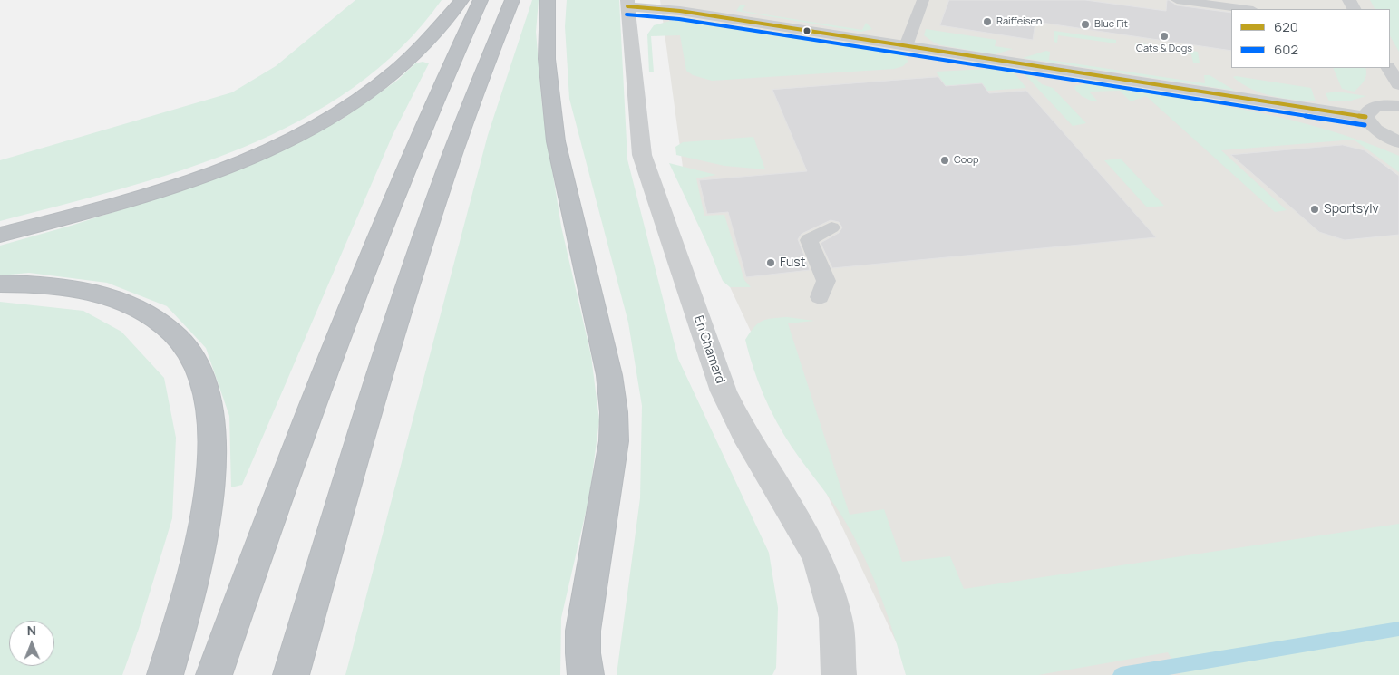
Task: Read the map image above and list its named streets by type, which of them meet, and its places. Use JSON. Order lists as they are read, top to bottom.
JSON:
{
  "streets": {
    "street": ["En Chamard"]
  },
  "places": [
    "Raiffeisen",
    "Blue Fit",
    "Cats & Dogs",
    "Coop",
    "Sportsylv",
    "Fust"
  ],
  "lines": ["transit line 620", "transit line 602"],
  "legend": ["620", "602"],
  "north": "top"
}
